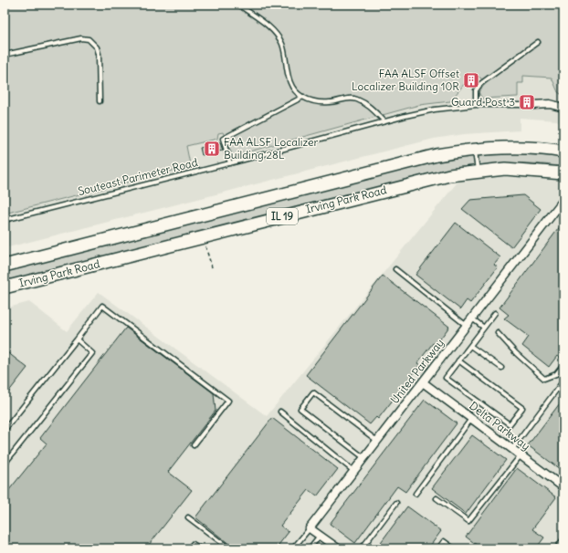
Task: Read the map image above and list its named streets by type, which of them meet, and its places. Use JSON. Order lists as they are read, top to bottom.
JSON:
{
  "streets": {
    "main road": ["Irving Park Road", "IL 19"],
    "street": ["United Parkway", "Delta Parkway"],
    "lane": ["Souteast Parimeter Road"]
  },
  "crossings": [
    ["United Parkway", "Delta Parkway"]
  ],
  "places": {
    "building": ["FAA ALSF Offset Localizer Building 10R", "Guard Post 3", "FAA ALSF Localizer Building 28L"]
  }
}
